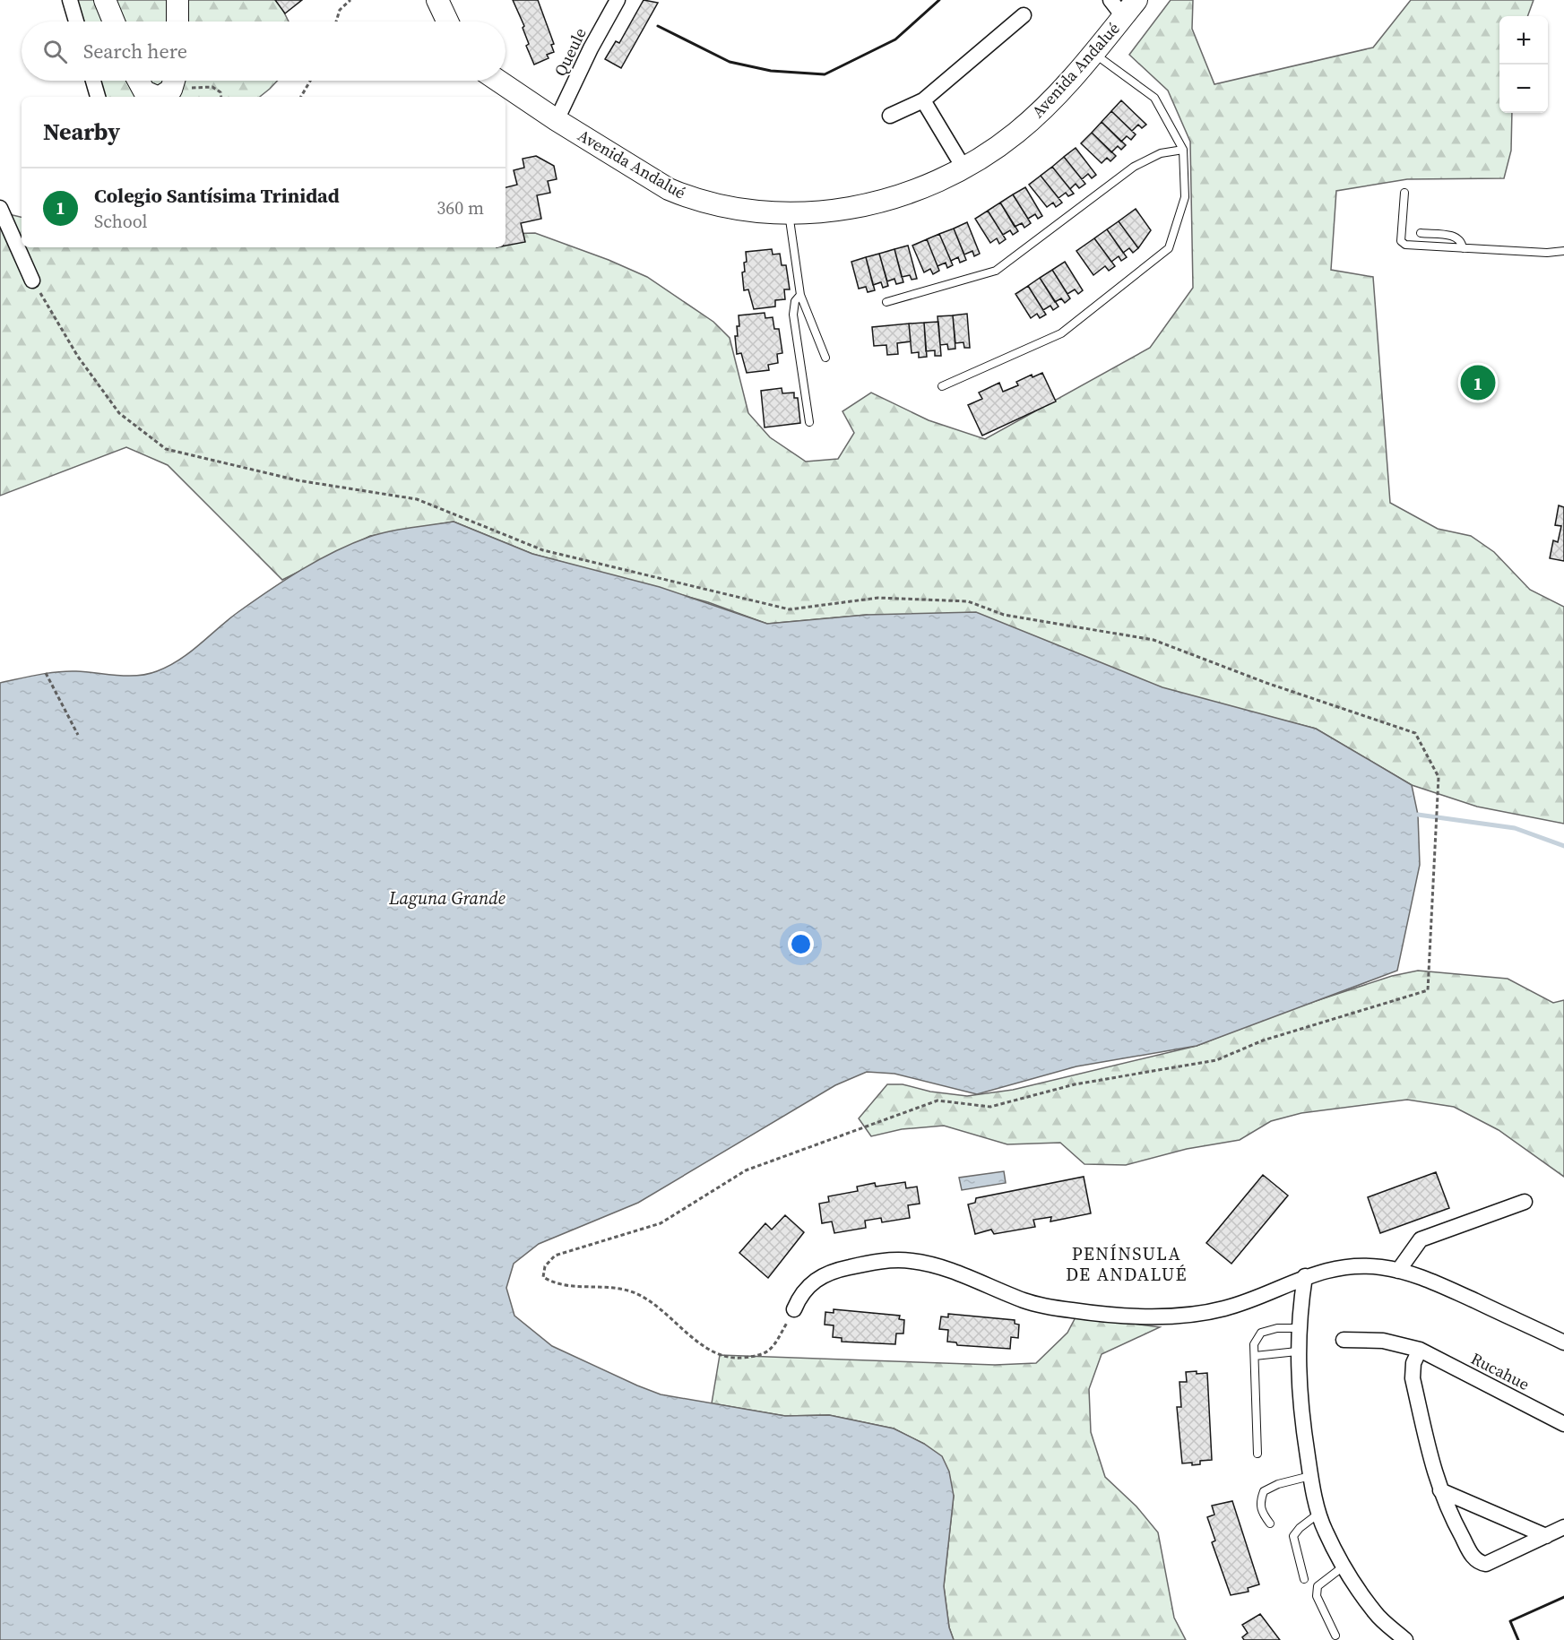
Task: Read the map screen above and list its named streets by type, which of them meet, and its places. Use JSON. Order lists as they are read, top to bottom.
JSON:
{
  "streets": {
    "street": ["Queule", "Avenida Andalué", "Rucahue"]
  },
  "crossings": [
    ["Queule", "Avenida Andalué"]
  ],
  "districts": ["PENÍNSULA DE ANDALUÉ"],
  "water": ["Laguna Grande"],
  "page": {
    "map_buttons": ["+", "−"],
    "search": "Search here",
    "heading": "Nearby",
    "list": [
      {
        "mark": "1",
        "name": "Colegio Santísima Trinidad",
        "note": "School",
        "value": "360 m"
      }
    ],
    "pins": "1"
  }
}
